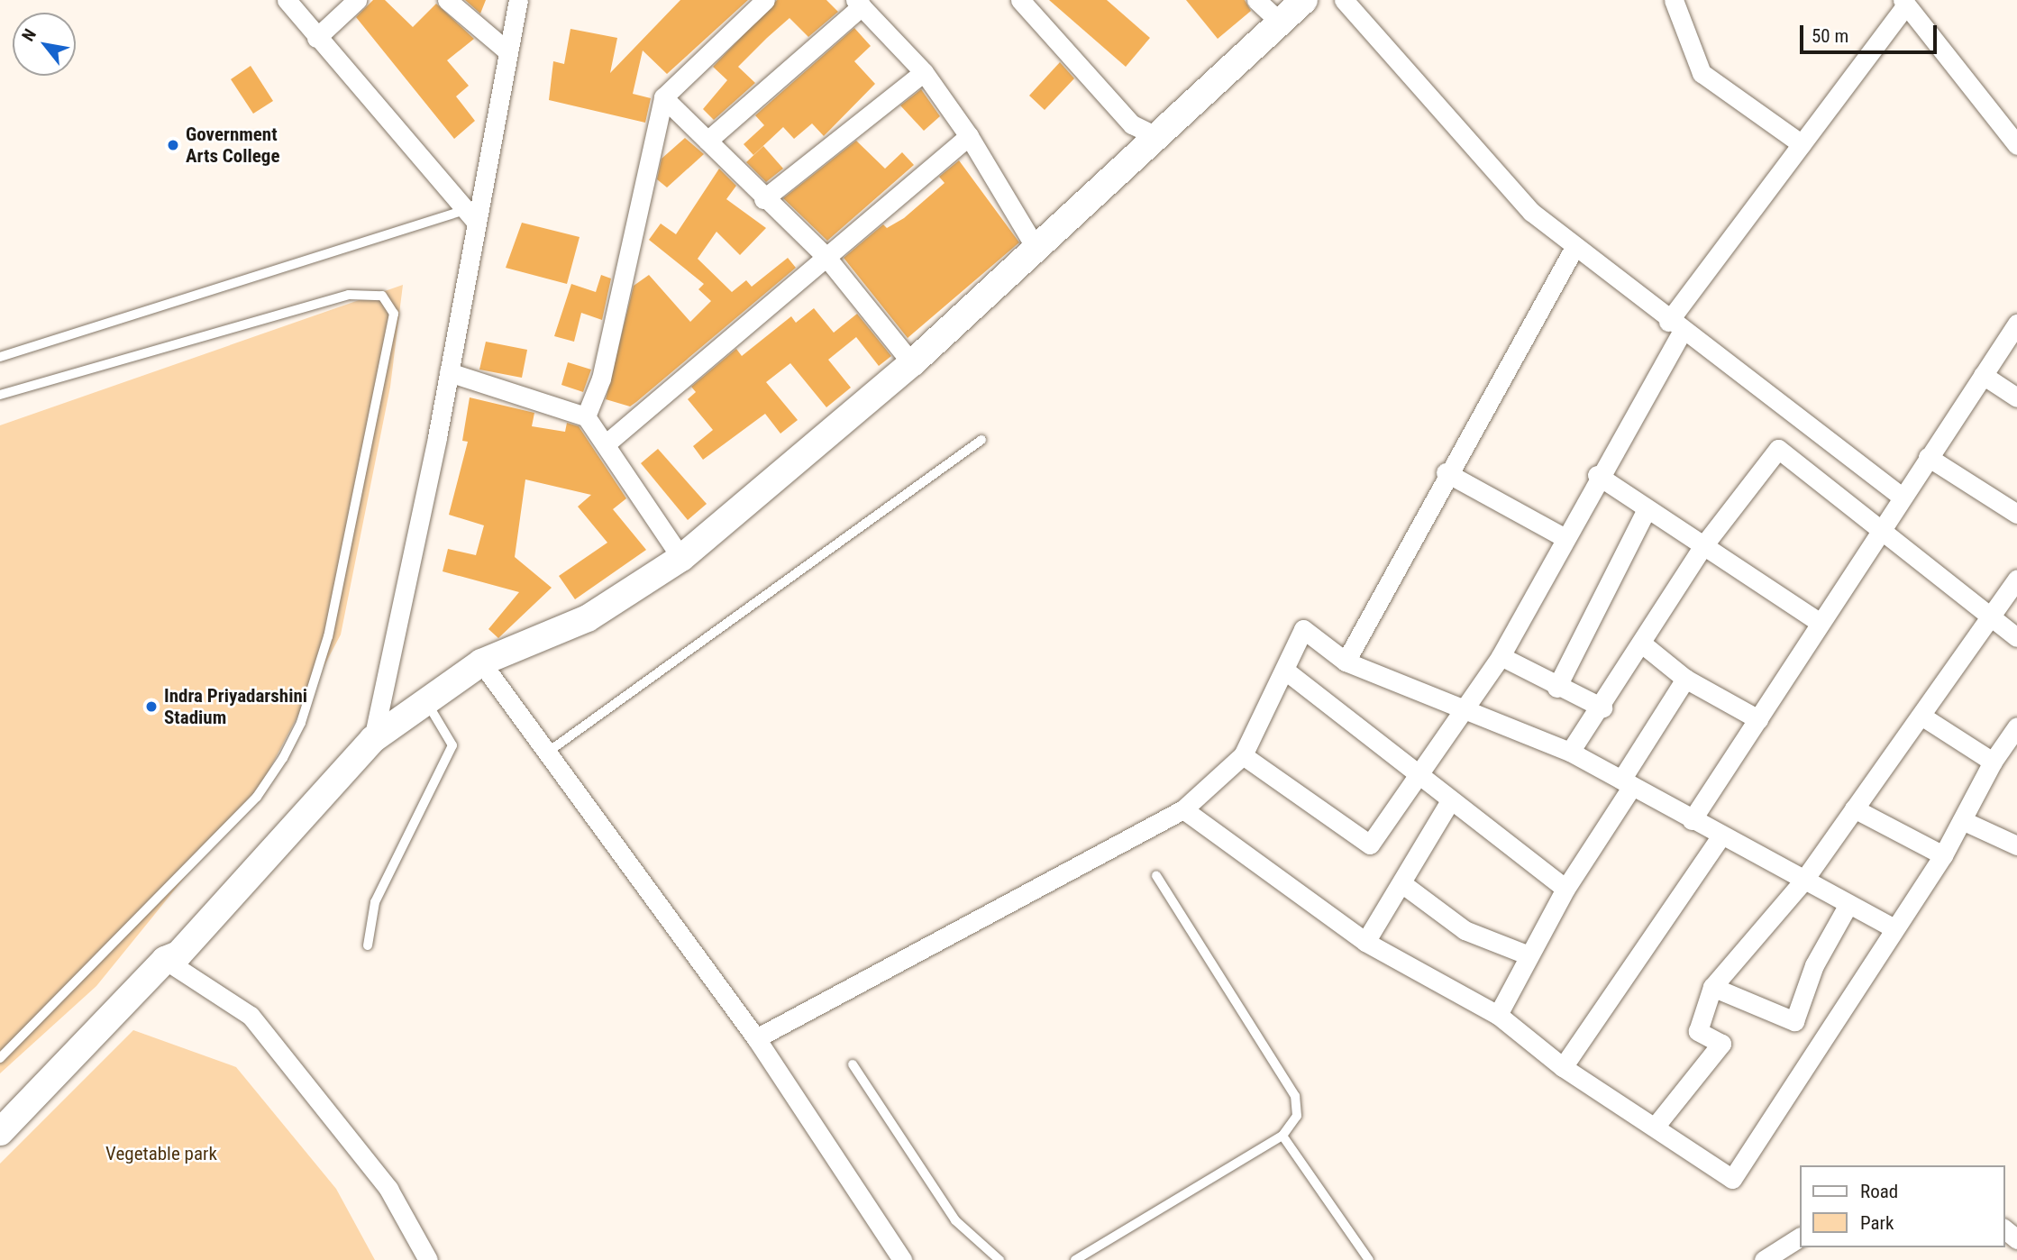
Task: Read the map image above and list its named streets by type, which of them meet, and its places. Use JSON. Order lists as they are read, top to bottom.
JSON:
{
  "parks": ["Vegetable park"],
  "places": ["Government Arts College", "Indra Priyadarshini Stadium"],
  "legend": ["Road", "Park"],
  "scale_bar": "50 m",
  "north": "top left"
}
